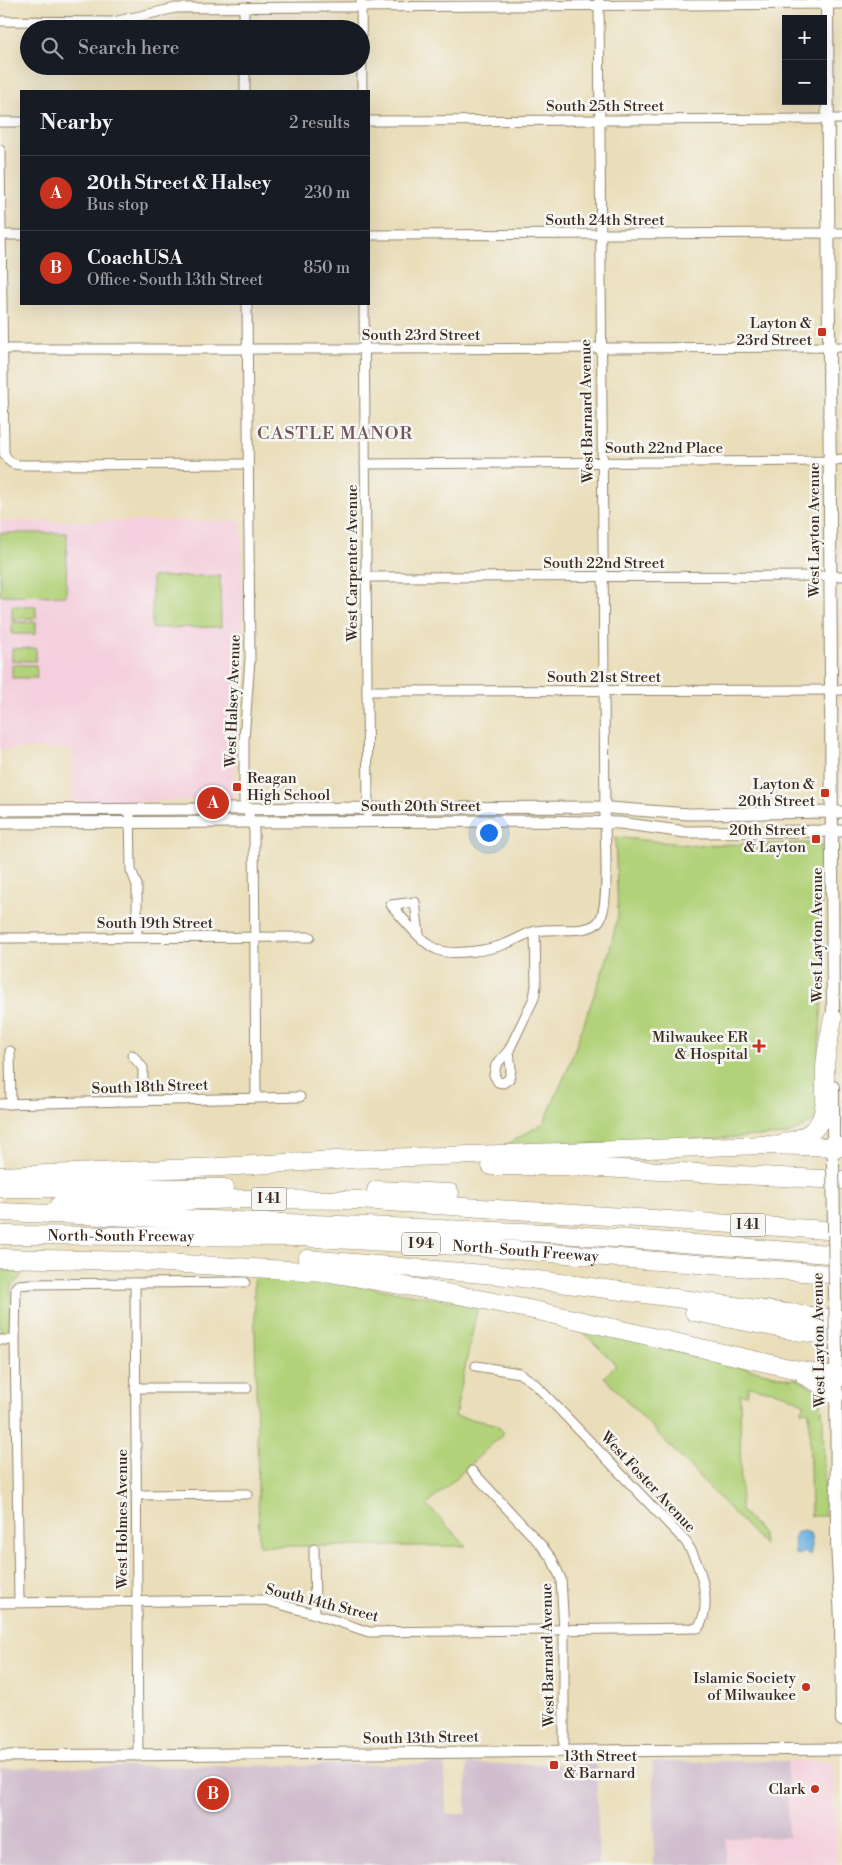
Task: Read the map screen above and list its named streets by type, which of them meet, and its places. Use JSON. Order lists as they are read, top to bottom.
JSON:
{
  "streets": {
    "highway": ["I 41", "North-South Freeway", "I 94"],
    "main road": ["West Layton Avenue"],
    "street": [
      "South 25th Street",
      "South 24th Street",
      "South 23rd Street",
      "West Barnard Avenue",
      "South 22nd Place",
      "West Carpenter Avenue",
      "South 22nd Street",
      "South 21st Street",
      "West Halsey Avenue",
      "South 20th Street",
      "South 19th Street",
      "South 18th Street",
      "West Foster Avenue",
      "West Holmes Avenue",
      "South 14th Street",
      "South 13th Street"
    ]
  },
  "crossings": [
    ["South 25th Street", "West Barnard Avenue"],
    ["South 25th Street", "West Layton Avenue"],
    ["South 24th Street", "West Barnard Avenue"],
    ["South 24th Street", "West Layton Avenue"],
    ["South 23rd Street", "West Barnard Avenue"],
    ["South 23rd Street", "West Layton Avenue"],
    ["South 23rd Street", "West Carpenter Avenue"],
    ["South 23rd Street", "West Halsey Avenue"],
    ["West Barnard Avenue", "South 22nd Place"],
    ["West Barnard Avenue", "South 22nd Street"],
    ["West Barnard Avenue", "South 21st Street"],
    ["West Barnard Avenue", "South 20th Street"],
    ["West Barnard Avenue", "South 14th Street"],
    ["West Barnard Avenue", "South 13th Street"],
    ["South 22nd Place", "West Layton Avenue"],
    ["South 22nd Place", "West Carpenter Avenue"],
    ["West Layton Avenue", "South 22nd Street"],
    ["West Layton Avenue", "South 21st Street"],
    ["West Layton Avenue", "South 20th Street"],
    ["West Carpenter Avenue", "South 22nd Street"],
    ["West Carpenter Avenue", "South 21st Street"],
    ["West Carpenter Avenue", "South 20th Street"],
    ["West Halsey Avenue", "South 20th Street"],
    ["West Halsey Avenue", "South 19th Street"],
    ["West Halsey Avenue", "South 18th Street"],
    ["West Foster Avenue", "South 14th Street"],
    ["West Holmes Avenue", "South 14th Street"],
    ["West Holmes Avenue", "South 13th Street"]
  ],
  "districts": ["CASTLE MANOR"],
  "places": {
    "transit": [
      "Layton & 23rd Street",
      "Reagan High School",
      "Layton & 20th Street",
      "20th Street & Layton",
      "13th Street & Barnard"
    ],
    "health": ["Milwaukee ER & Hospital"],
    "other": ["Islamic Society of Milwaukee", "Clark"]
  },
  "page": {
    "map_buttons": ["+", "−"],
    "search": "Search here",
    "heading": ["Nearby", "2 results"],
    "list": [
      {
        "mark": "A",
        "name": "20th Street & Halsey",
        "note": "Bus stop",
        "value": "230 m"
      },
      {
        "mark": "B",
        "name": "CoachUSA",
        "note": "Office · South 13th Street",
        "value": "850 m"
      }
    ],
    "pins": ["A", "B"]
  }
}
